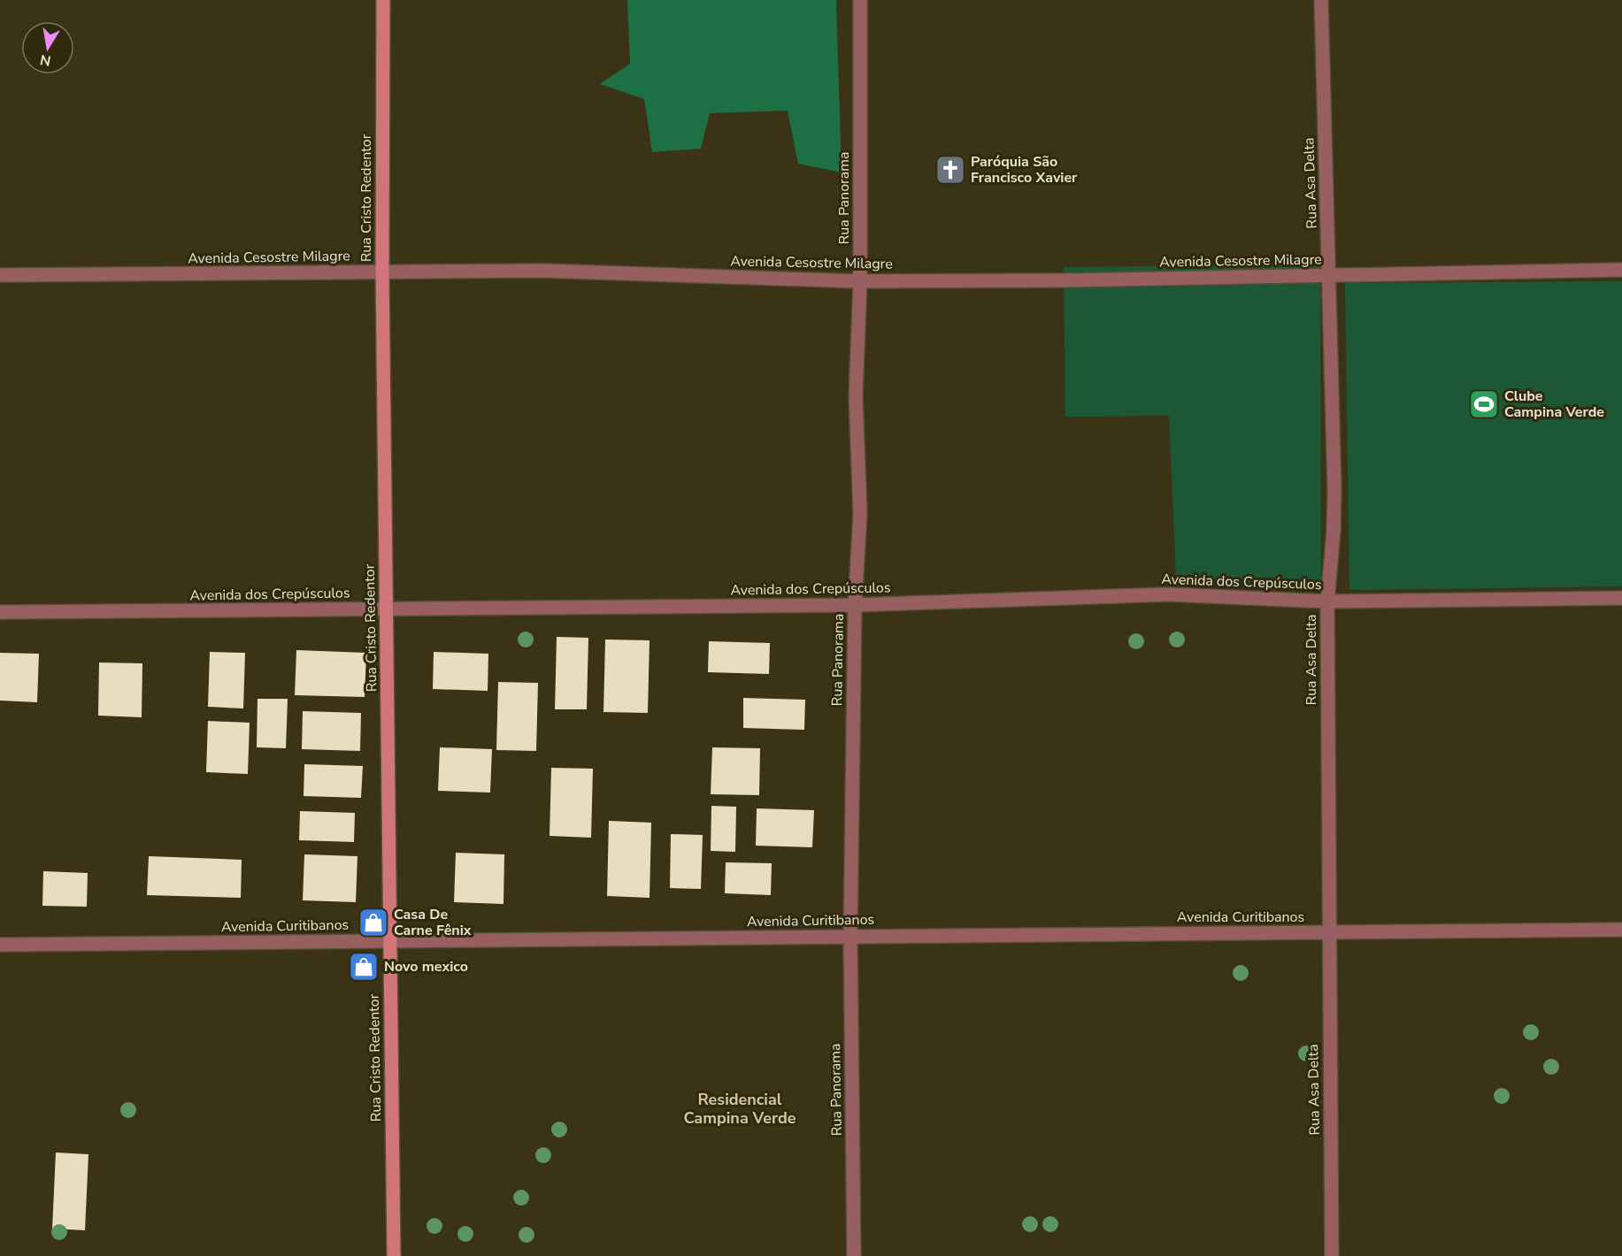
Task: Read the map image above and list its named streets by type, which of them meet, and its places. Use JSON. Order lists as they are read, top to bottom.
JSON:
{
  "streets": {
    "street": [
      "Rua Asa Delta",
      "Rua Cristo Redentor",
      "Rua Panorama",
      "Avenida Cesostre Milagre",
      "Avenida dos Crepúsculos",
      "Avenida Curitibanos"
    ]
  },
  "crossings": [
    ["Rua Asa Delta", "Avenida Cesostre Milagre"],
    ["Rua Asa Delta", "Avenida dos Crepúsculos"],
    ["Rua Asa Delta", "Avenida Curitibanos"],
    ["Rua Cristo Redentor", "Avenida Cesostre Milagre"],
    ["Rua Cristo Redentor", "Avenida dos Crepúsculos"],
    ["Rua Cristo Redentor", "Avenida Curitibanos"],
    ["Rua Panorama", "Avenida Cesostre Milagre"],
    ["Rua Panorama", "Avenida dos Crepúsculos"],
    ["Rua Panorama", "Avenida Curitibanos"]
  ],
  "districts": ["Residencial Campina Verde"],
  "places": {
    "church": ["Paróquia São Francisco Xavier"],
    "sports": ["Clube Campina Verde"],
    "shop": ["Casa De Carne Fênix", "Novo mexico"]
  },
  "north": "bottom"
}
